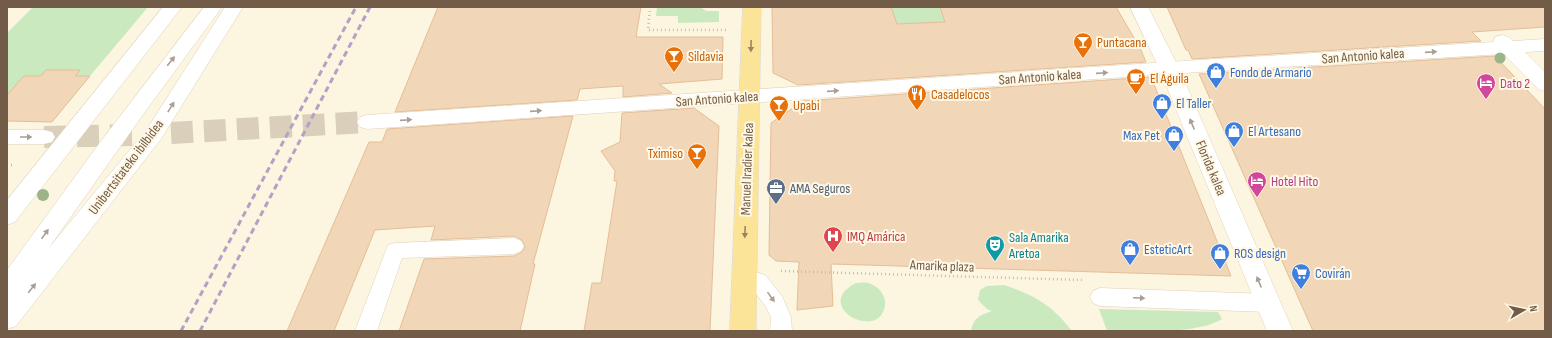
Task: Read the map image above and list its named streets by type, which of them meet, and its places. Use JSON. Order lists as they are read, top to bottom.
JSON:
{
  "streets": {
    "main road": ["Manuel Iradier kalea"],
    "street": ["San Antonio kalea", "Unibertsitateko ibilbidea", "Florida kalea"],
    "path": ["Amarika plaza"]
  },
  "crossings": [
    ["San Antonio kalea", "Florida kalea"],
    ["San Antonio kalea", "Manuel Iradier kalea"]
  ],
  "one_way": ["San Antonio kalea", "Florida kalea", "Manuel Iradier kalea"],
  "places": {
    "bar": [
      "Puntacana",
      "Sildavia",
      "Upabi",
      "Tximiso"
    ],
    "shop": [
      "Fondo de Armario",
      "El Taller",
      "El Artesano",
      "Max Pet",
      "EsteticArt",
      "ROS design"
    ],
    "cafe": ["El Águila"],
    "hotel": ["Dato 2", "Hotel Hito"],
    "restaurant": ["Casadelocos"],
    "office": ["AMA Seguros"],
    "hospital": ["IMQ Amárica"],
    "theatre": ["Sala Amarika Aretoa"],
    "supermarket": ["Covirán"]
  },
  "north": "right"
}
